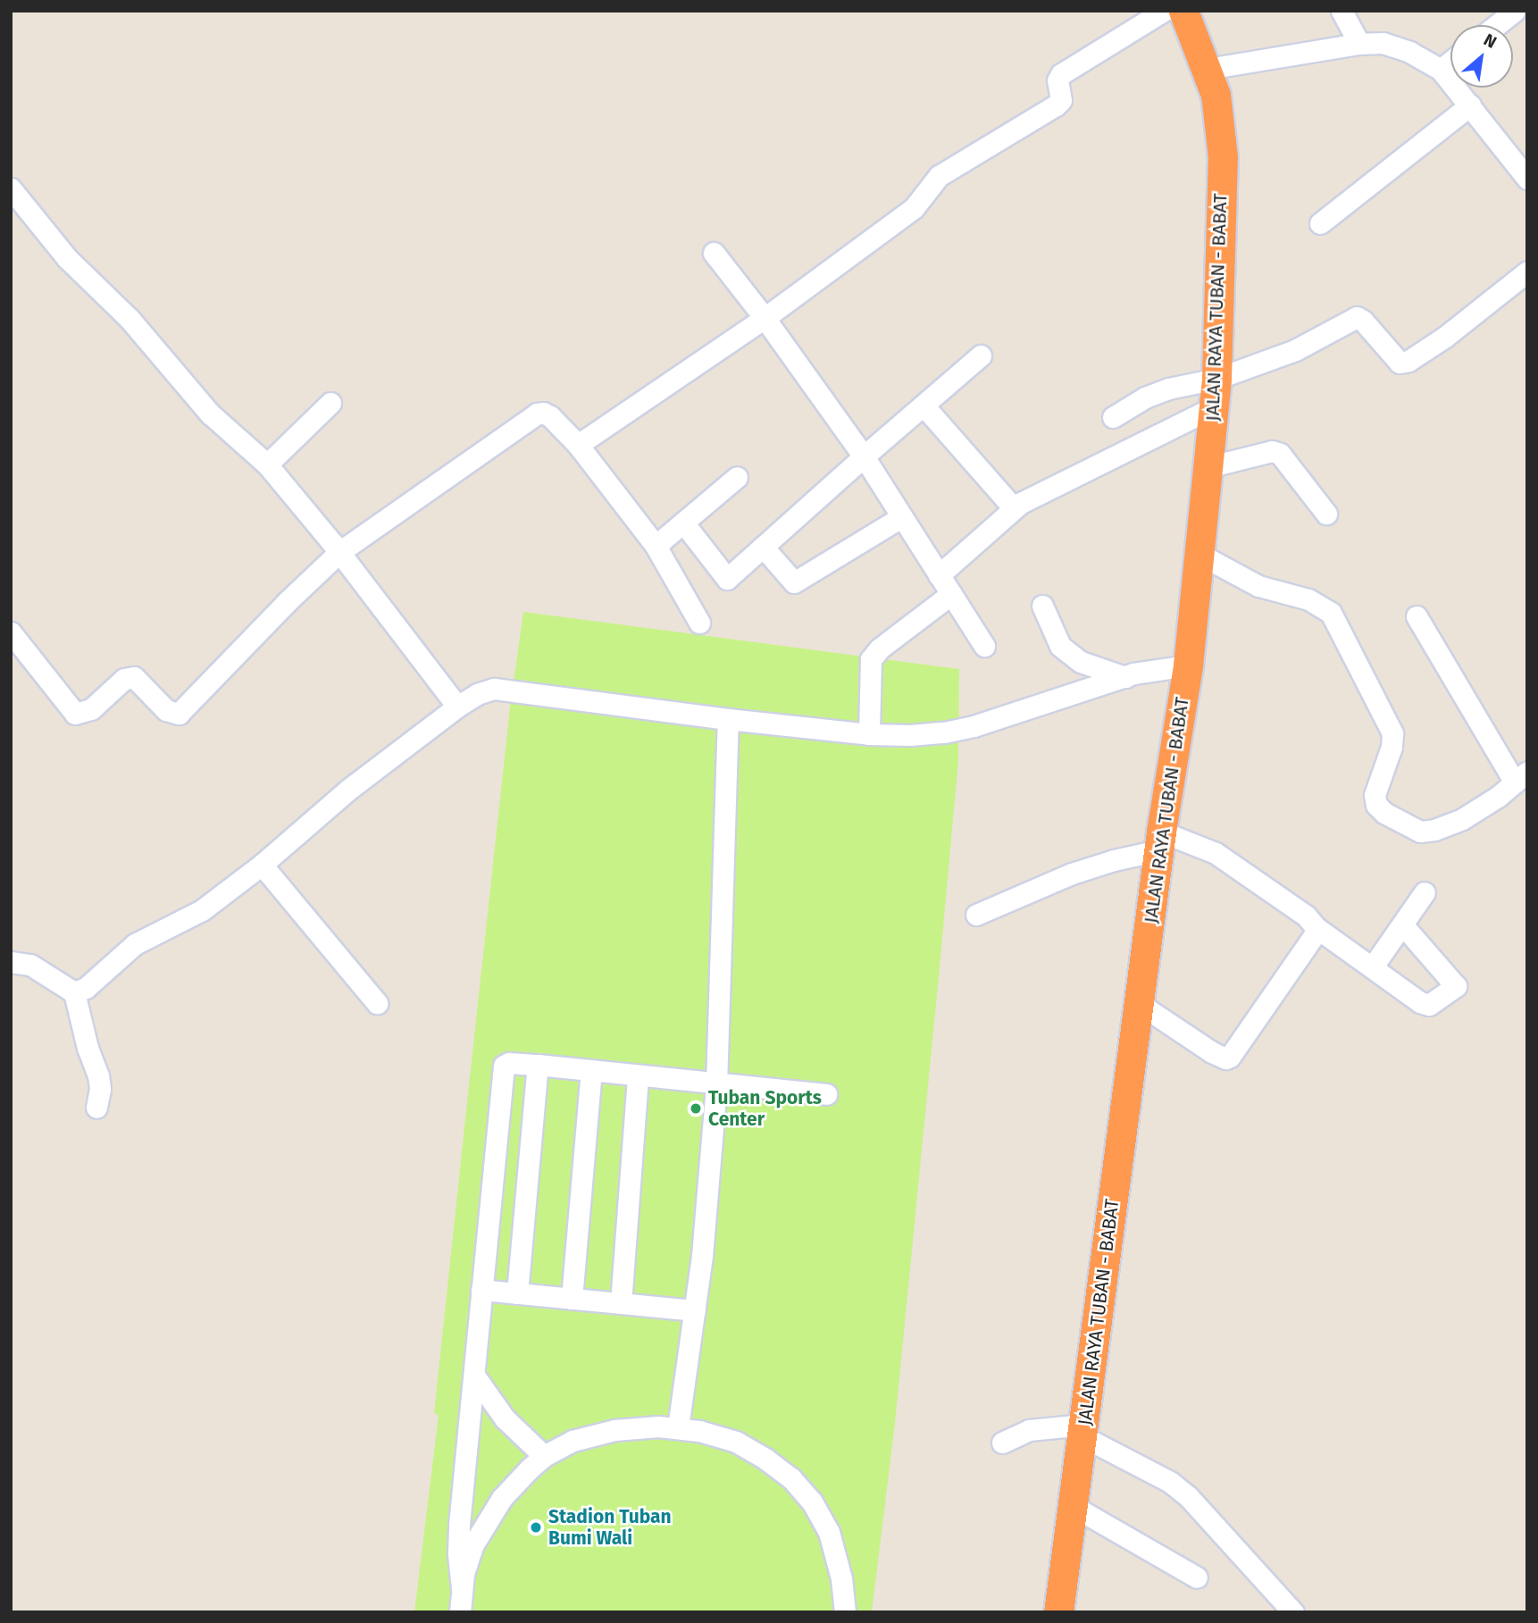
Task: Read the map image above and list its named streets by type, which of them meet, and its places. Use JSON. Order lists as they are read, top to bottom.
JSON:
{
  "streets": {
    "highway": ["JALAN RAYA TUBAN - BABAT"]
  },
  "places": ["Tuban Sports Center", "Stadion Tuban Bumi Wali"],
  "north": "top right"
}
